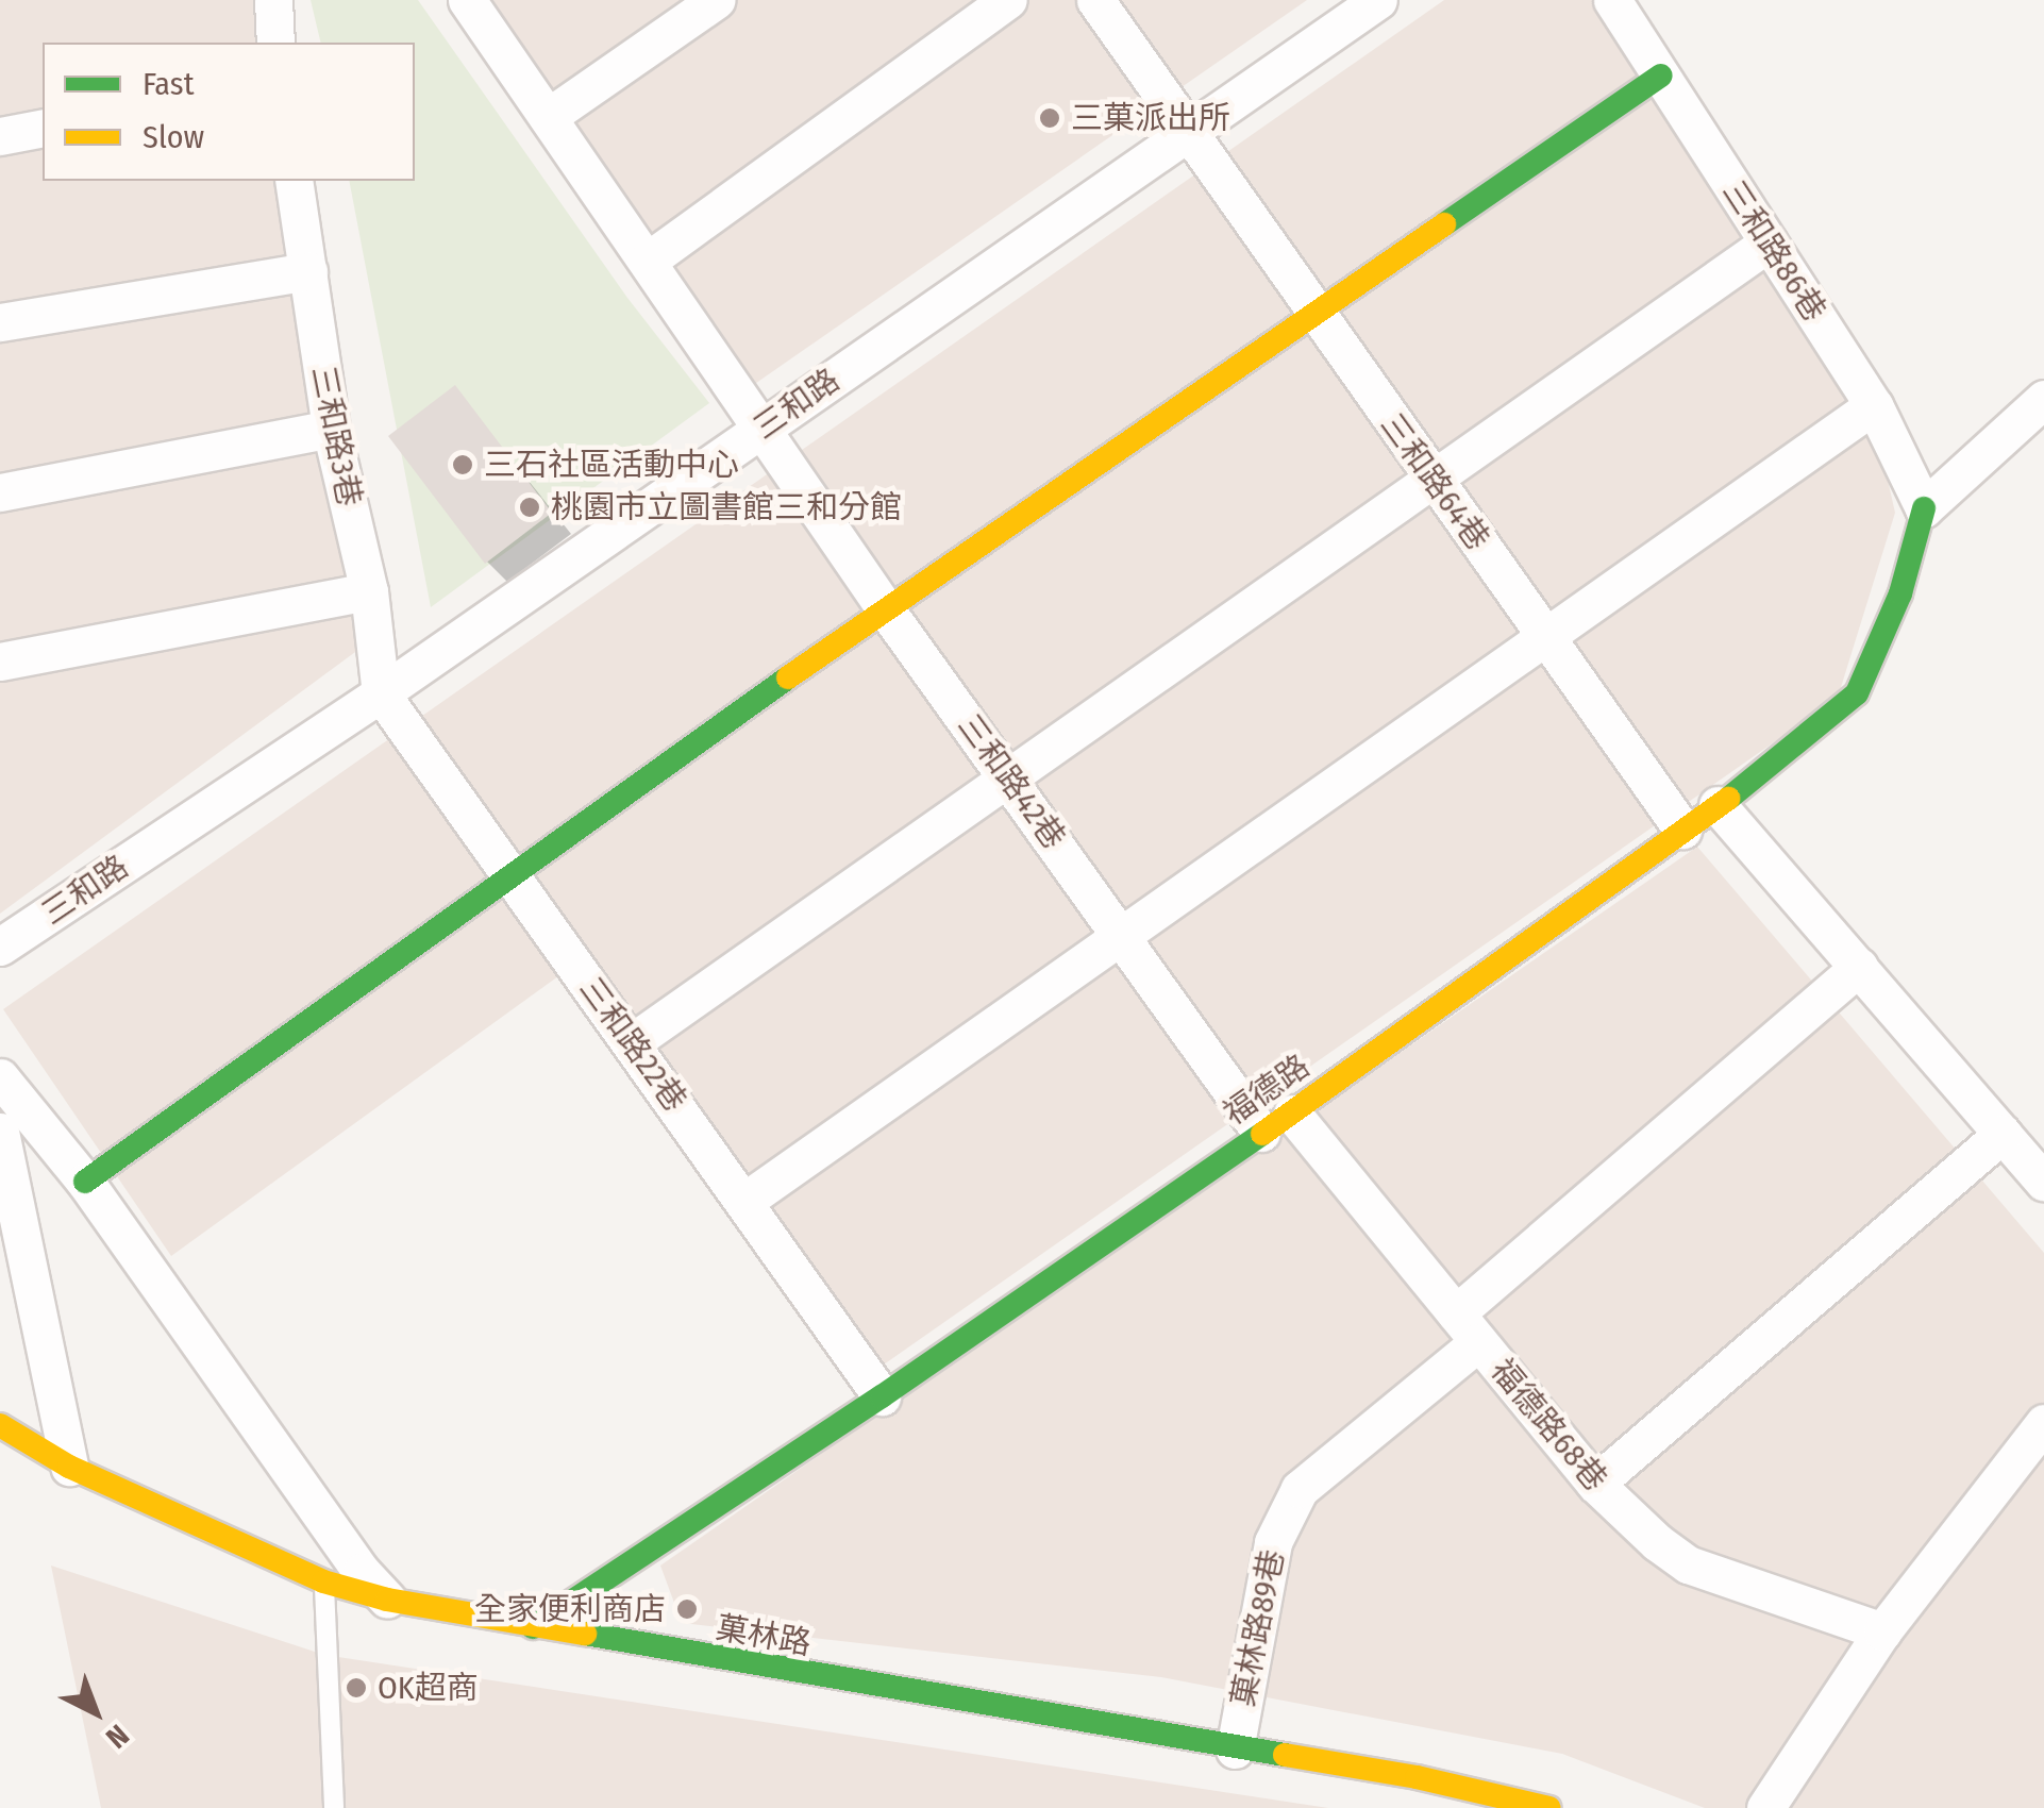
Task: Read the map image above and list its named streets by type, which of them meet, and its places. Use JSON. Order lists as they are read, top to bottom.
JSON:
{
  "streets": {
    "street": [
      "三和路86巷",
      "三和路",
      "三和路3巷",
      "三和路64巷",
      "三和路42巷",
      "三和路22巷",
      "福德路",
      "福德路68巷",
      "菓林路89巷",
      "菓林路"
    ]
  },
  "crossings": [
    ["三和路86巷", "福德路"],
    ["三和路", "三和路3巷"],
    ["三和路", "三和路64巷"],
    ["三和路", "三和路42巷"],
    ["三和路", "三和路22巷"],
    ["三和路3巷", "三和路22巷"],
    ["三和路64巷", "福德路"],
    ["三和路42巷", "福德路"],
    ["三和路42巷", "福德路68巷"],
    ["三和路22巷", "福德路"],
    ["福德路", "福德路68巷"],
    ["福德路", "菓林路"],
    ["福德路68巷", "菓林路89巷"],
    ["菓林路89巷", "菓林路"]
  ],
  "places": [
    "三菓派出所",
    "三石社區活動中心",
    "桃園市立圖書館三和分館",
    "全家便利商店",
    "OK超商"
  ],
  "legend": ["Fast", "Slow"],
  "north": "bottom right"
}
